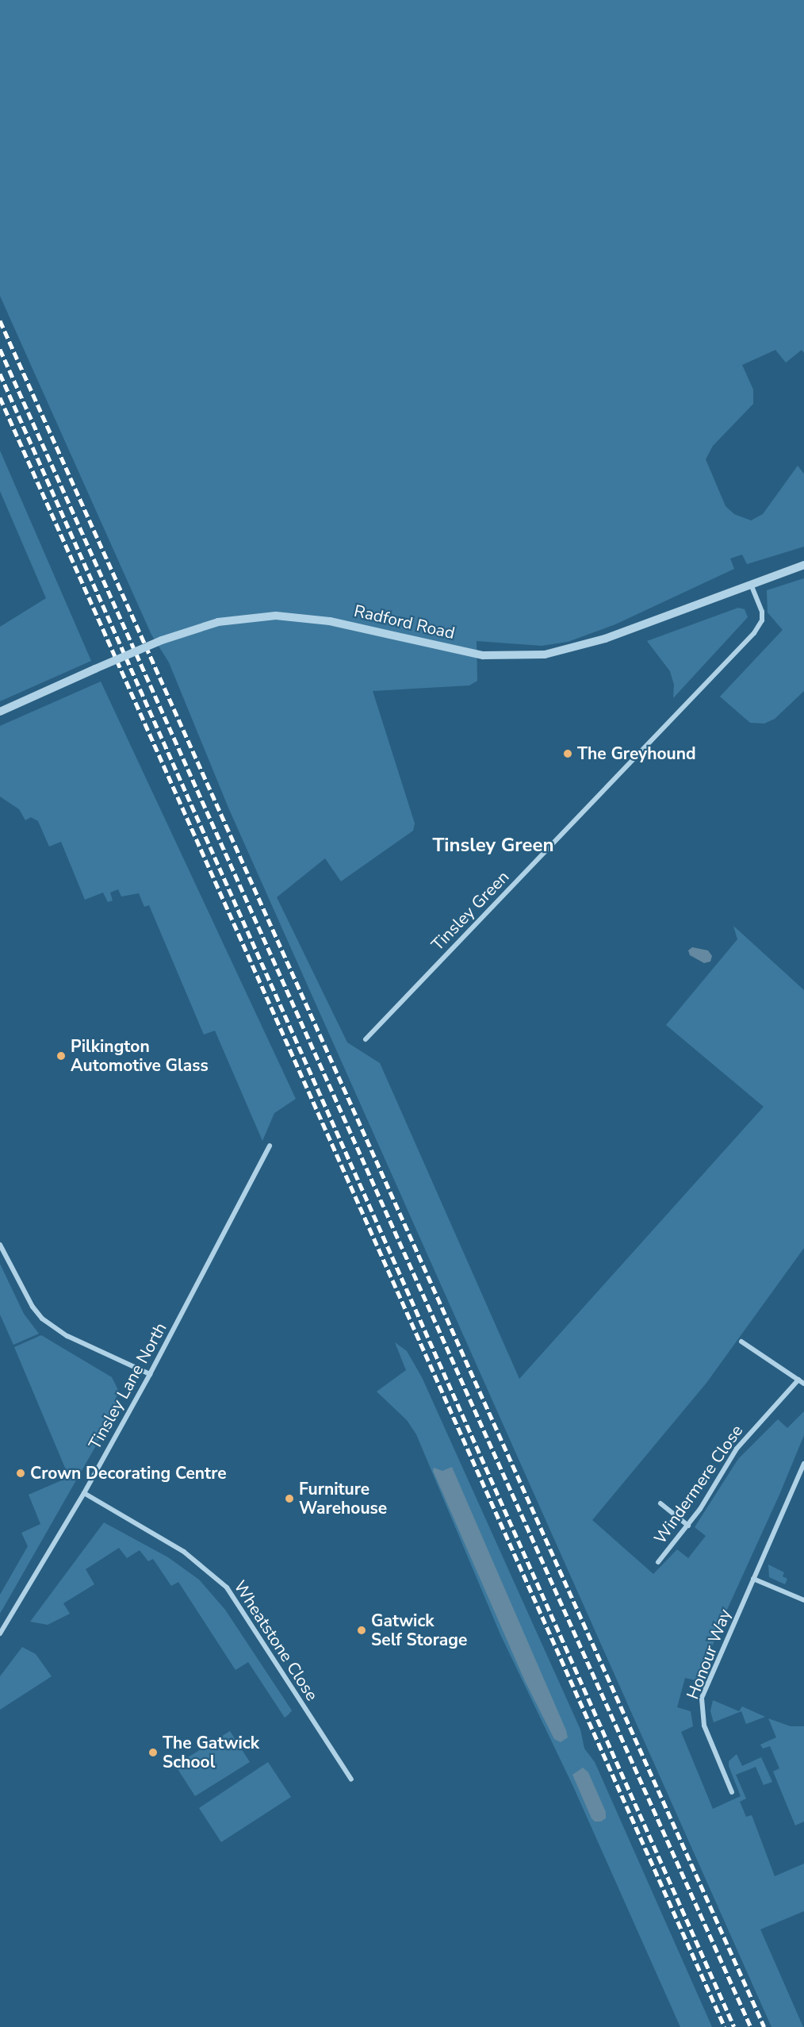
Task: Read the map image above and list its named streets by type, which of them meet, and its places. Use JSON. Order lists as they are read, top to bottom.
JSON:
{
  "streets": {
    "street": [
      "Radford Road",
      "Tinsley Green",
      "Tinsley Lane North",
      "Windermere Close",
      "Wheatstone Close",
      "Honour Way"
    ]
  },
  "crossings": [
    ["Radford Road", "Tinsley Green"],
    ["Tinsley Lane North", "Wheatstone Close"]
  ],
  "districts": ["Tinsley Green"],
  "places": [
    "The Greyhound",
    "Pilkington Automotive Glass",
    "Crown Decorating Centre",
    "Furniture Warehouse",
    "Gatwick Self Storage",
    "The Gatwick School"
  ]
}
